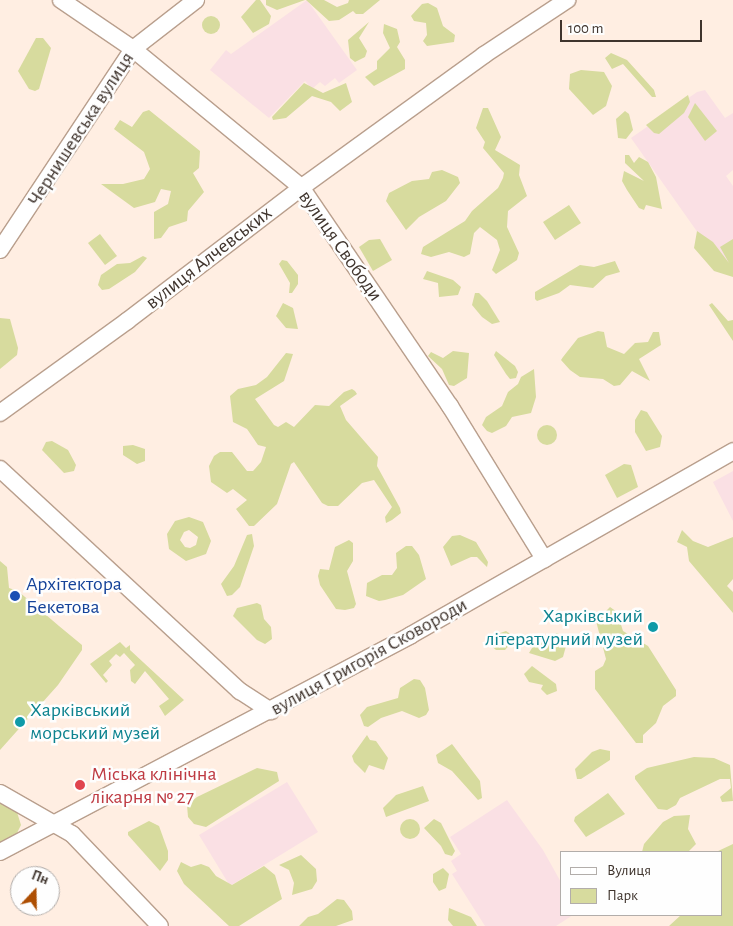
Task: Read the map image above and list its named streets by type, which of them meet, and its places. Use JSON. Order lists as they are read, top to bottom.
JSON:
{
  "streets": {
    "street": [
      "Чернишевська вулиця",
      "вулиця Свободи",
      "вулиця Алчевських",
      "вулиця Григорія Сковороди"
    ]
  },
  "crossings": [
    ["Чернишевська вулиця", "вулиця Свободи"],
    ["вулиця Свободи", "вулиця Алчевських"],
    ["вулиця Свободи", "вулиця Григорія Сковороди"]
  ],
  "places": [
    "Архітектора Бекетова",
    "Харківський літературний музей",
    "Харківський морський музей",
    "Міська клінічна лікарня № 27"
  ],
  "legend": ["Вулиця", "Парк"],
  "scale_bar": "100 m",
  "north": "top"
}
